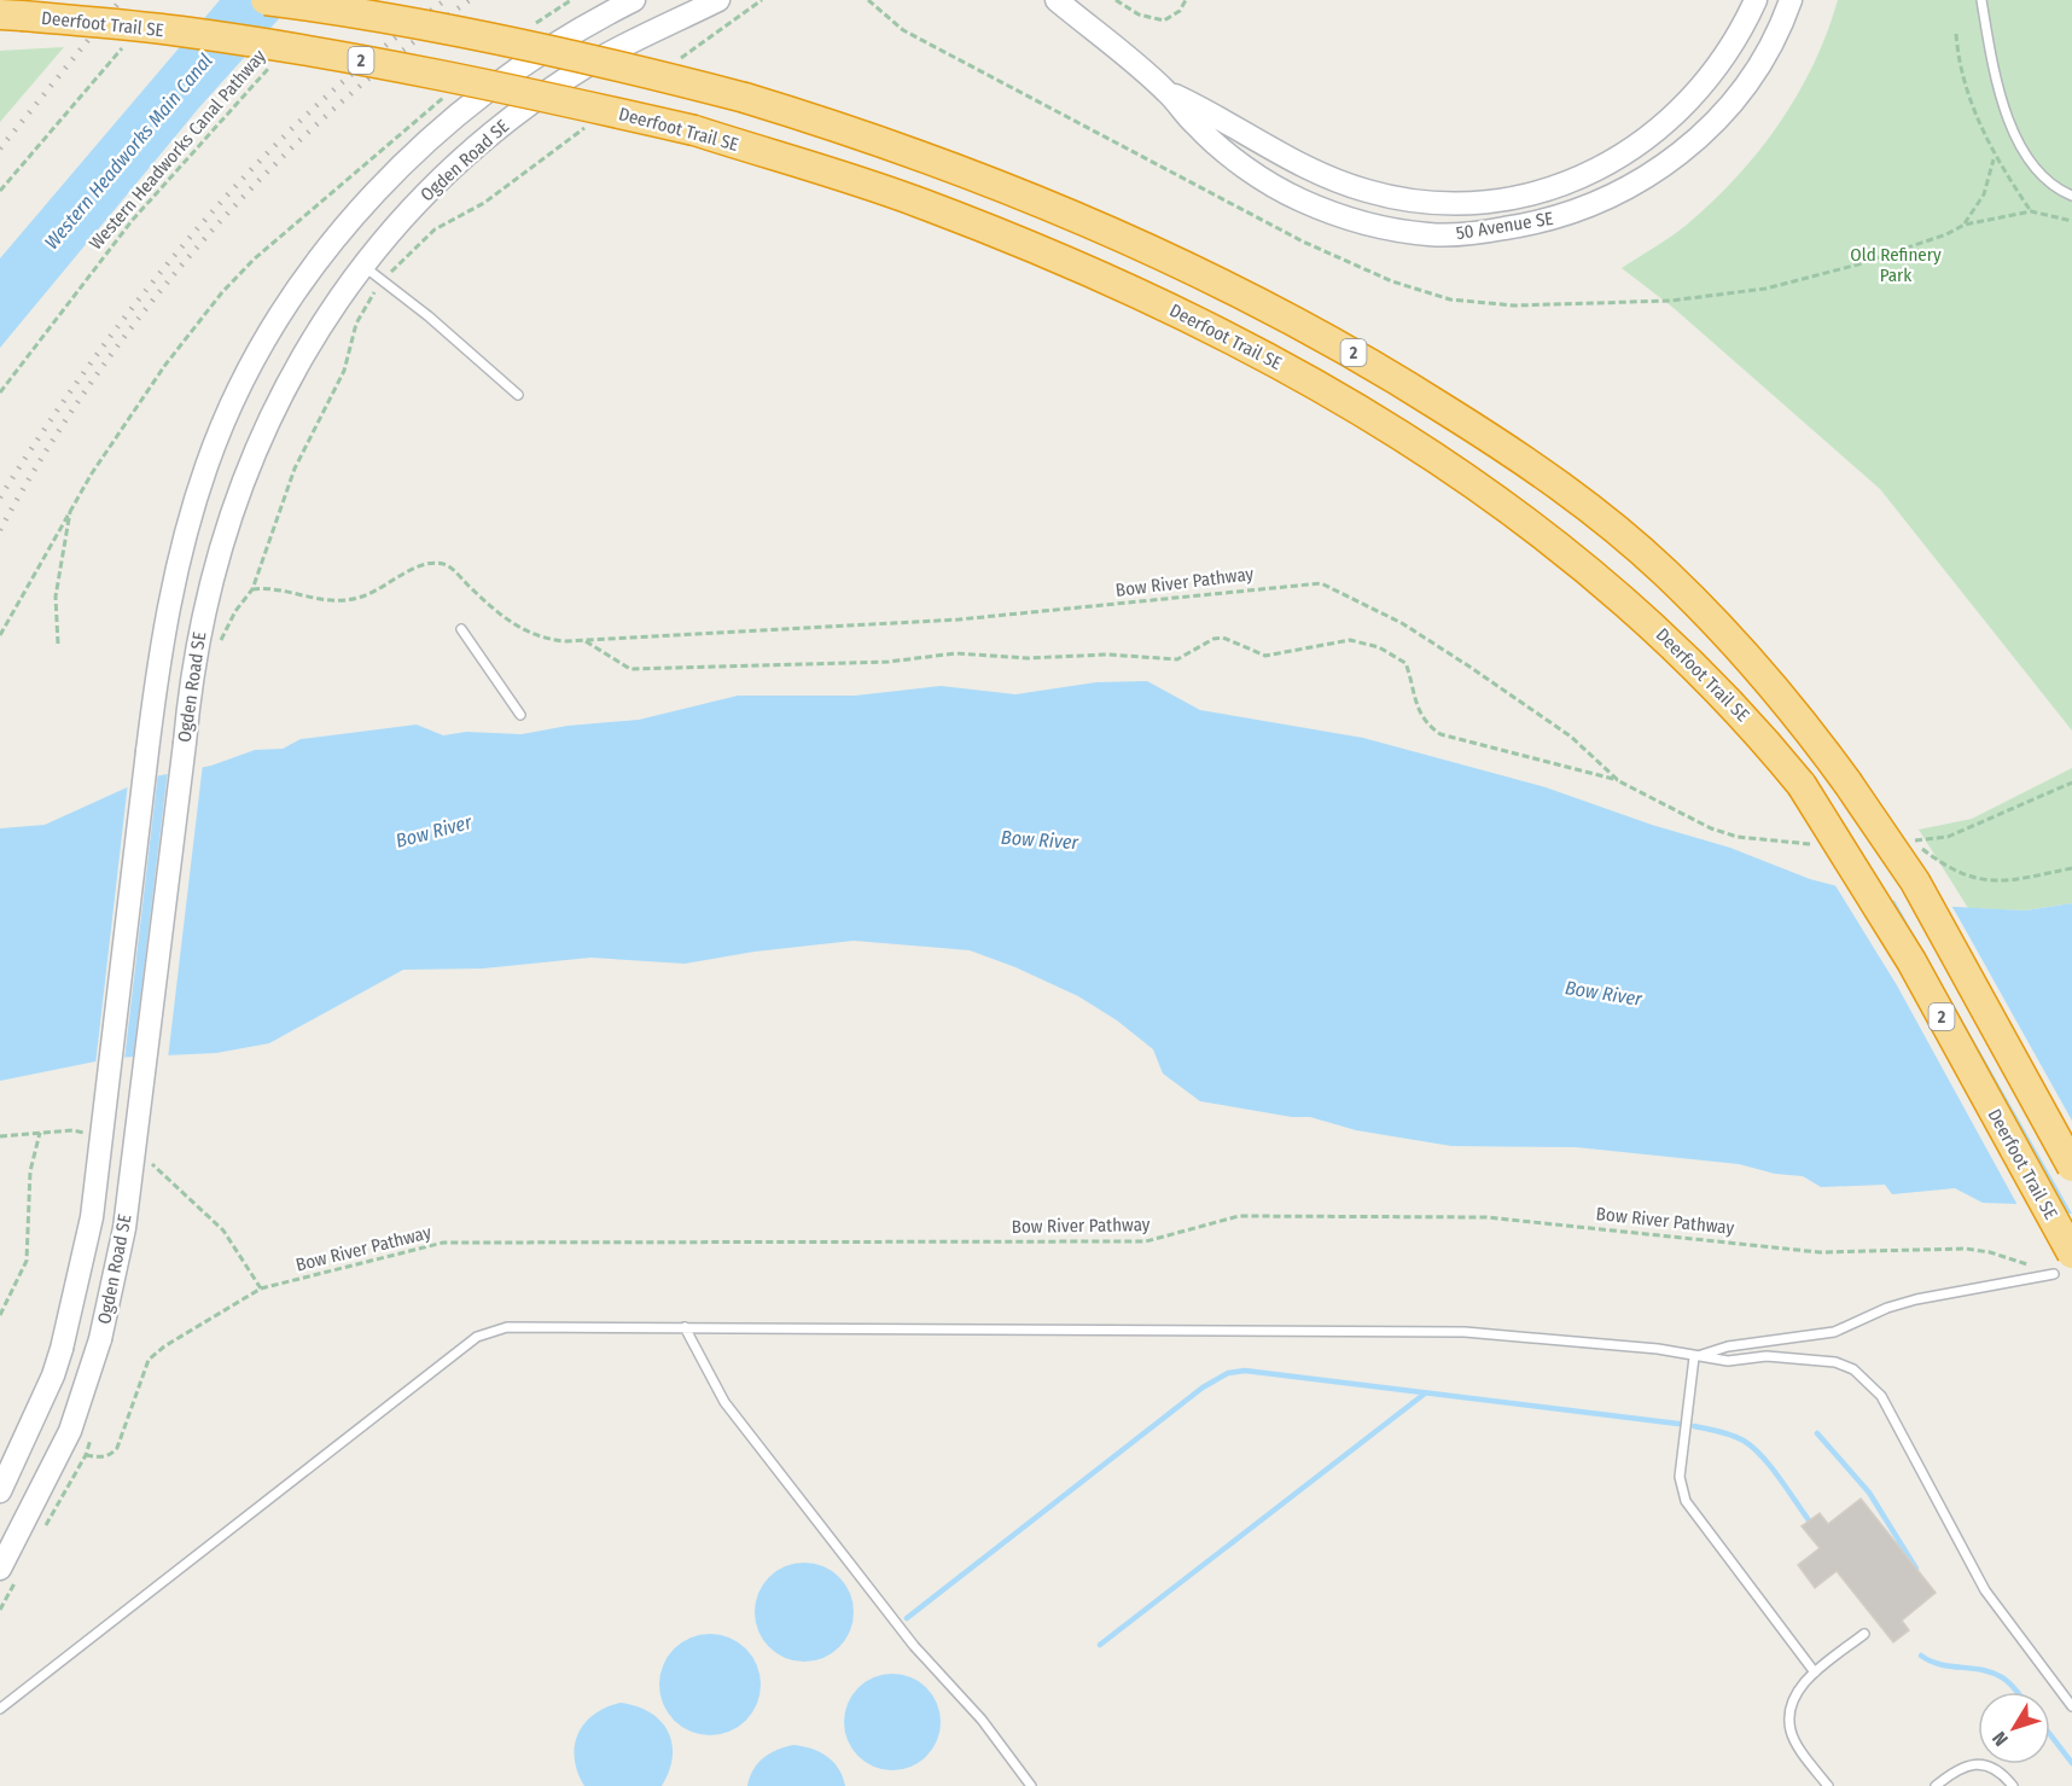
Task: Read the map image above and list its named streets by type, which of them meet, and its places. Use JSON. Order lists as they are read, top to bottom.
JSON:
{
  "streets": {
    "highway": ["Deerfoot Trail SE", "2"],
    "street": ["Ogden Road SE", "50 Avenue SE"],
    "path": ["Western Headworks Canal Pathway", "Bow River Pathway"]
  },
  "crossings": [
    ["Deerfoot Trail SE", "Bow River Pathway"]
  ],
  "water": ["Western Headworks Main Canal", "Bow River"],
  "parks": ["Old Refinery Park"],
  "north": "bottom left"
}
